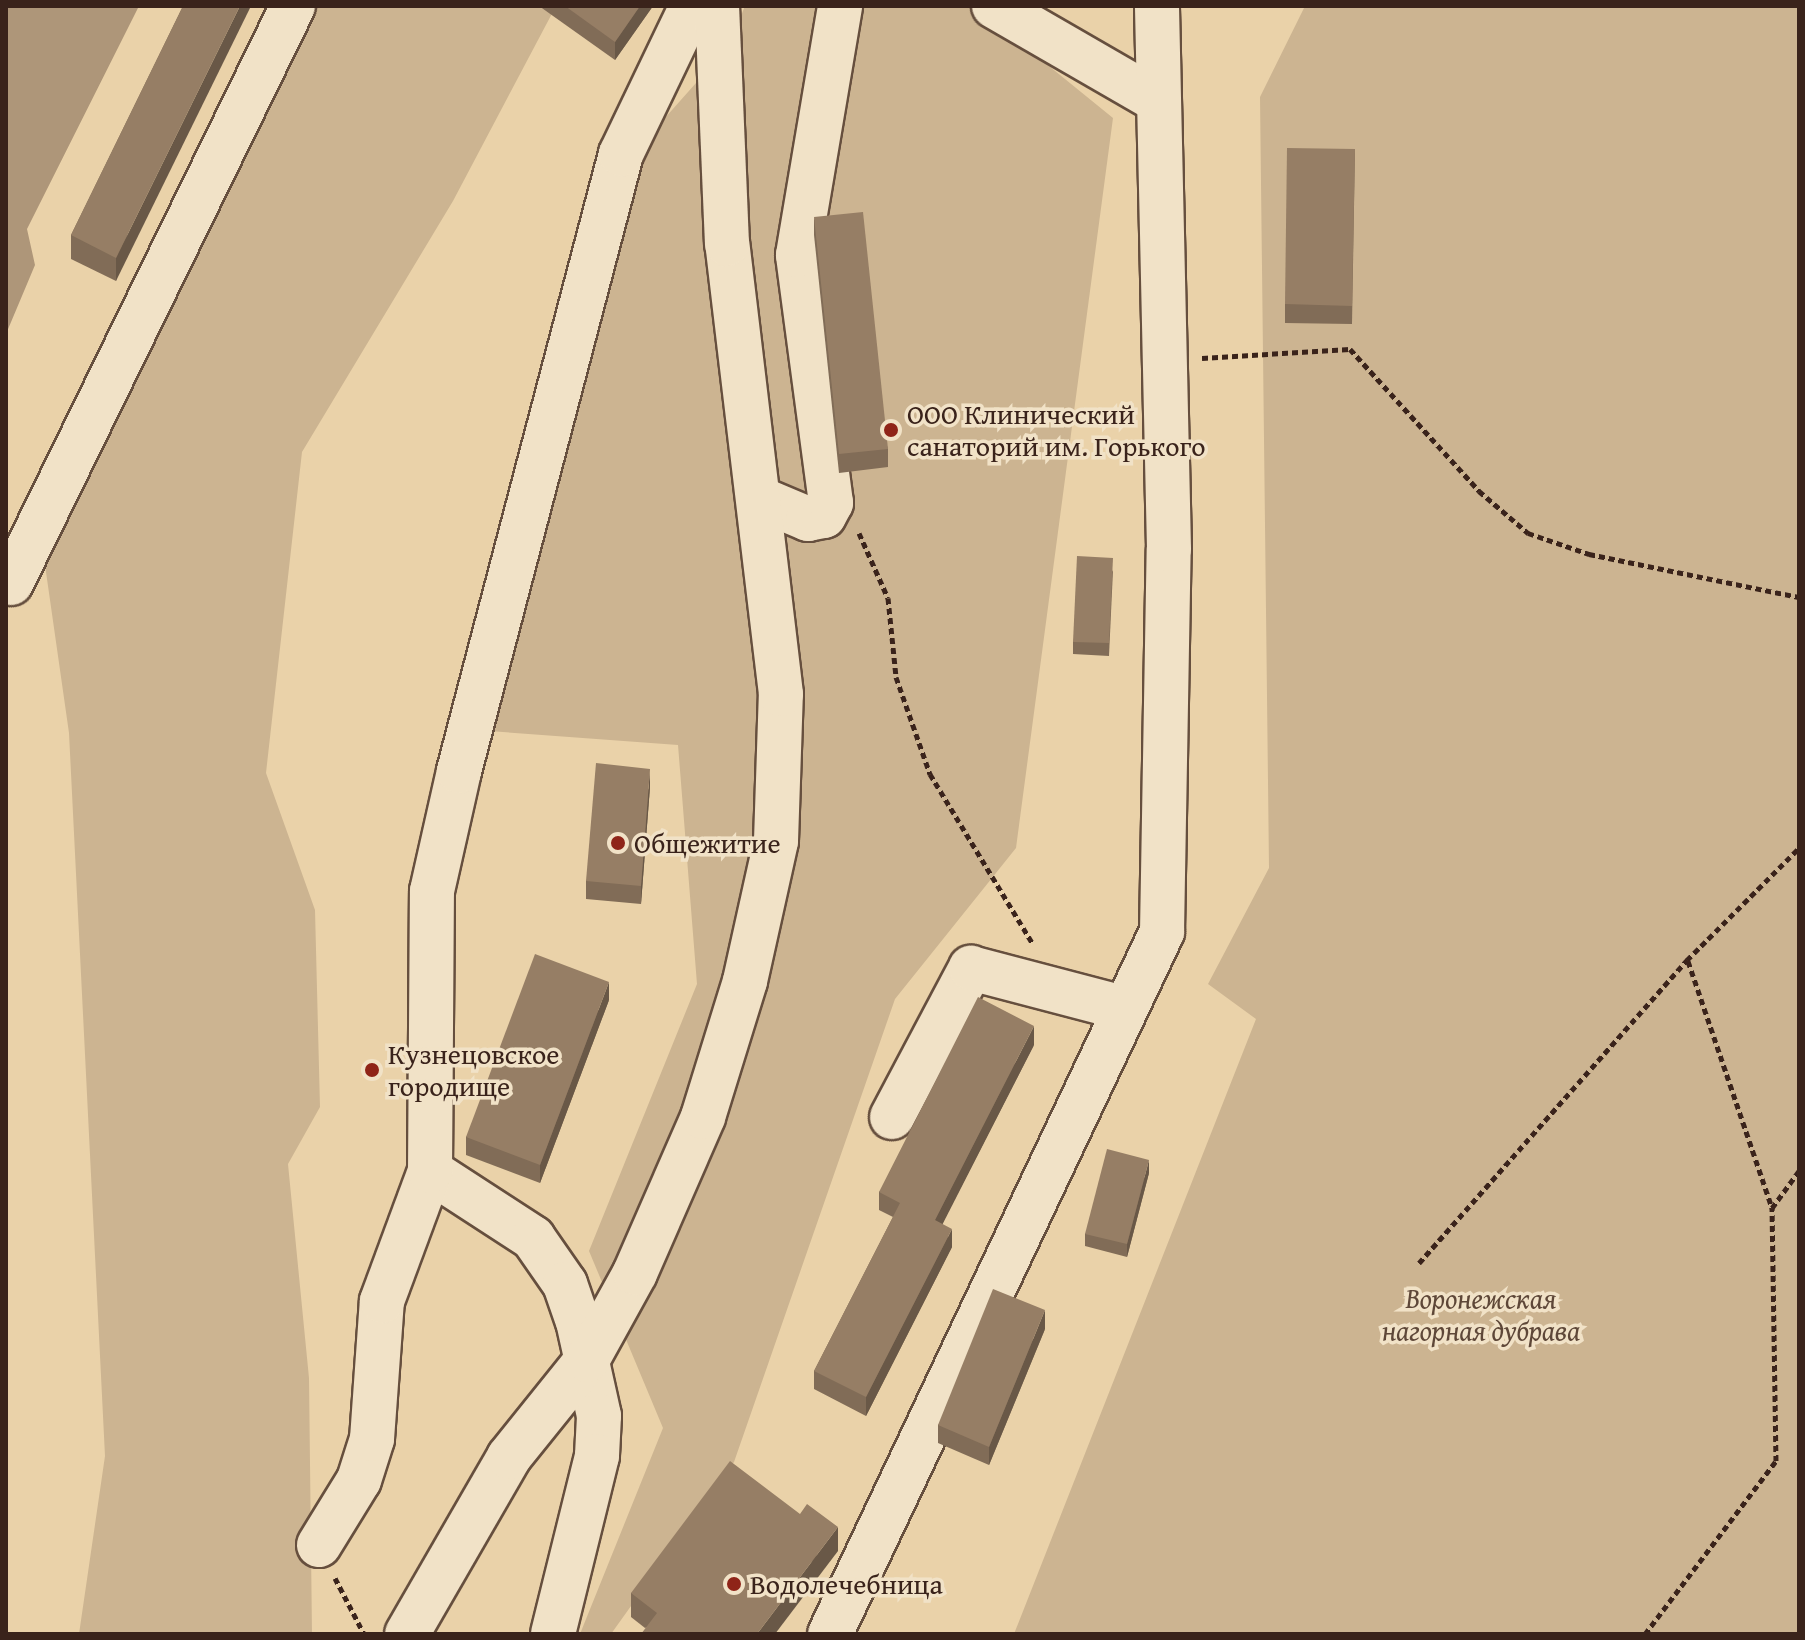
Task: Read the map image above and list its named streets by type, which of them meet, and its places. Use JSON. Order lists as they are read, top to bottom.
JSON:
{
  "parks": ["Воронежская нагорная дубрава"],
  "places": [
    "ООО Клинический санаторий им. Горького",
    "Общежитие",
    "Кузнецовское городище",
    "Водолечебница"
  ]
}
